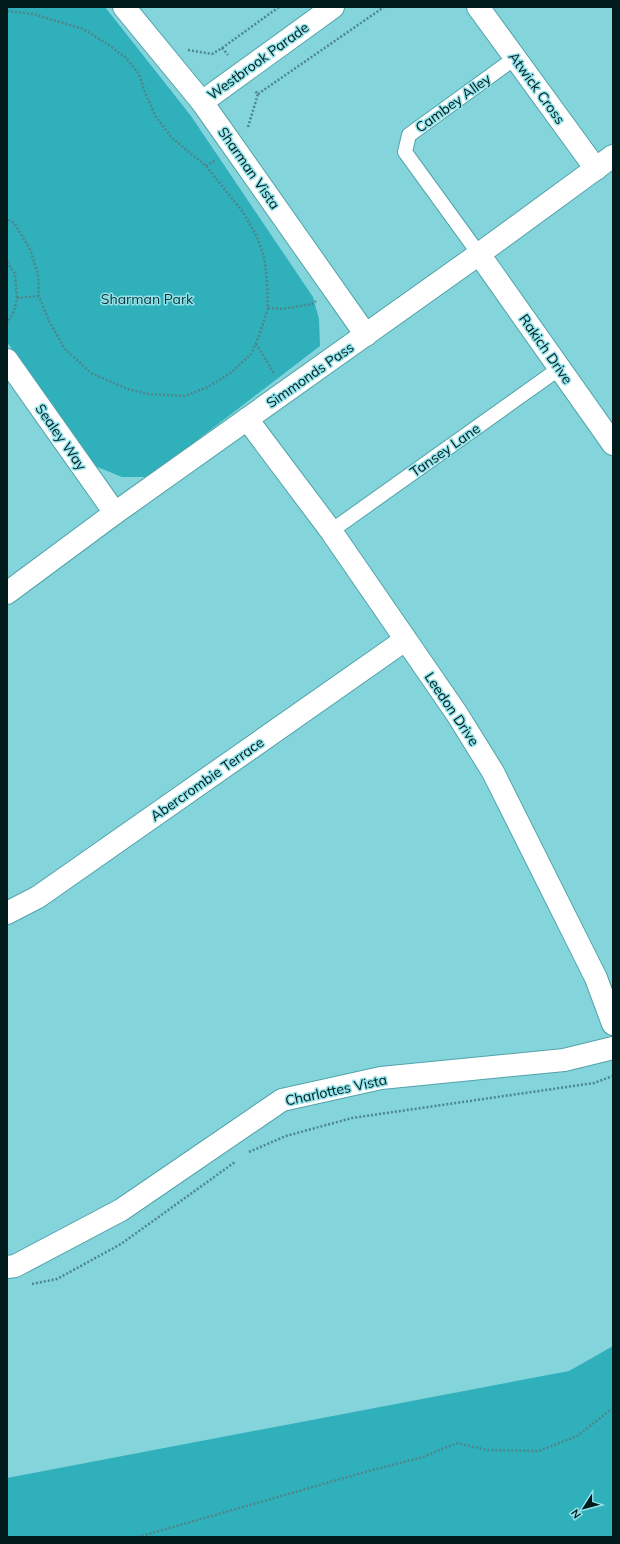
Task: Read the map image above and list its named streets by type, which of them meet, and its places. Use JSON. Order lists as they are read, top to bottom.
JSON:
{
  "streets": {
    "street": [
      "Westbrook Parade",
      "Atwick Cross",
      "Sharman Vista",
      "Rakich Drive",
      "Simmonds Pass",
      "Sealey Way",
      "Leedon Drive",
      "Abercrombie Terrace",
      "Charlottes Vista"
    ],
    "lane": ["Cambey Alley", "Tansey Lane"]
  },
  "crossings": [
    ["Westbrook Parade", "Sharman Vista"],
    ["Atwick Cross", "Cambey Alley"],
    ["Atwick Cross", "Simmonds Pass"],
    ["Cambey Alley", "Rakich Drive"],
    ["Cambey Alley", "Simmonds Pass"],
    ["Sharman Vista", "Simmonds Pass"],
    ["Rakich Drive", "Simmonds Pass"],
    ["Rakich Drive", "Tansey Lane"],
    ["Simmonds Pass", "Sealey Way"],
    ["Simmonds Pass", "Leedon Drive"],
    ["Tansey Lane", "Leedon Drive"],
    ["Leedon Drive", "Abercrombie Terrace"]
  ],
  "parks": ["Sharman Park"],
  "north": "bottom left"
}
